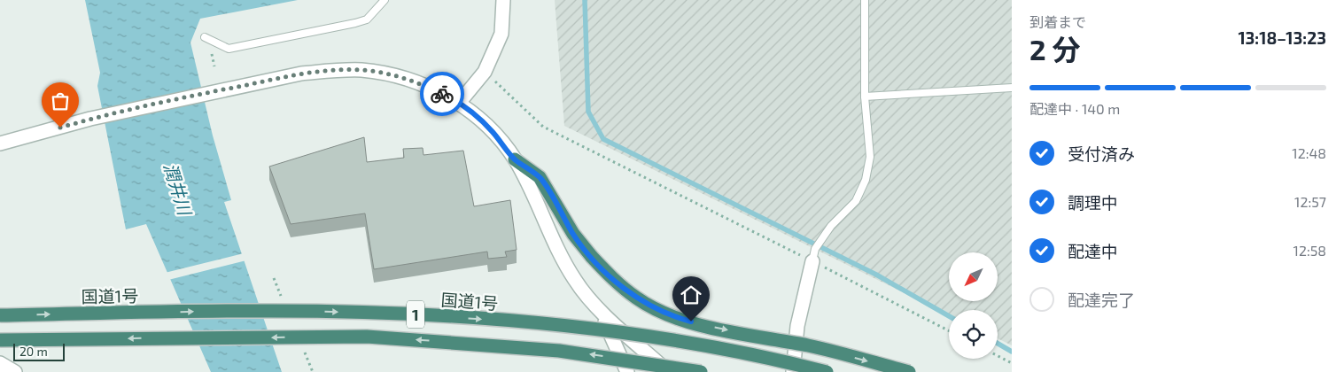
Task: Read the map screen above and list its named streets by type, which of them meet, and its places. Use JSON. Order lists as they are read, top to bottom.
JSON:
{
  "streets": {
    "highway": ["国道1号", "1"]
  },
  "water": ["潤井川"],
  "scale_bar": "20 m",
  "north": "bottom left",
  "page": {
    "heading": ["2 分", "到着まで", "13:18–13:23"],
    "bar": "配達中 · 140 m",
    "list": [
      ["受付済み", "12:48"],
      ["調理中", "12:57"],
      ["配達中", "12:58"],
      "配達完了"
    ],
    "scale": "20 m"
  }
}
